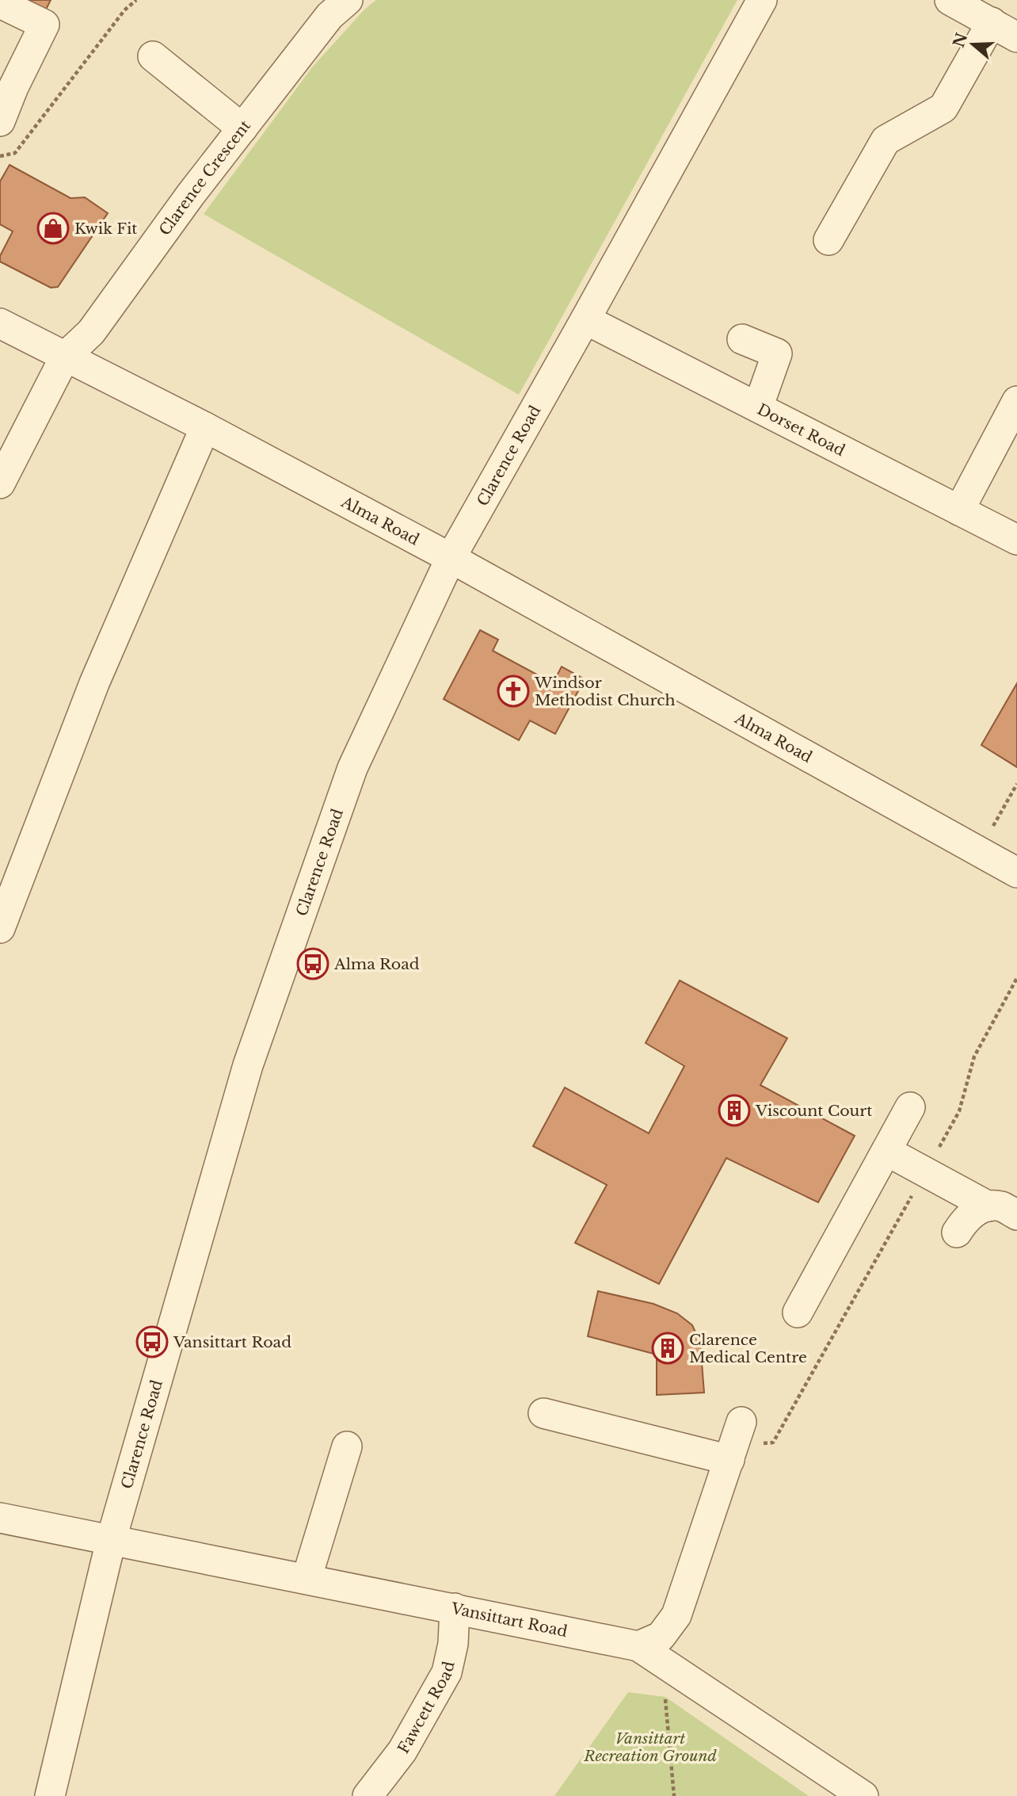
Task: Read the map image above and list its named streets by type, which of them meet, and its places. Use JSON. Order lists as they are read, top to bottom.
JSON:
{
  "streets": {
    "street": [
      "Clarence Crescent",
      "Dorset Road",
      "Clarence Road",
      "Alma Road",
      "Vansittart Road",
      "Fawcett Road"
    ]
  },
  "crossings": [
    ["Clarence Crescent", "Alma Road"],
    ["Dorset Road", "Clarence Road"],
    ["Clarence Road", "Alma Road"],
    ["Clarence Road", "Vansittart Road"],
    ["Vansittart Road", "Fawcett Road"]
  ],
  "parks": ["Vansittart Recreation Ground"],
  "places": {
    "shop": ["Kwik Fit"],
    "church": ["Windsor Methodist Church"],
    "bus stop": ["Alma Road", "Vansittart Road"],
    "building": ["Viscount Court", "Clarence Medical Centre"]
  },
  "north": "left"
}
